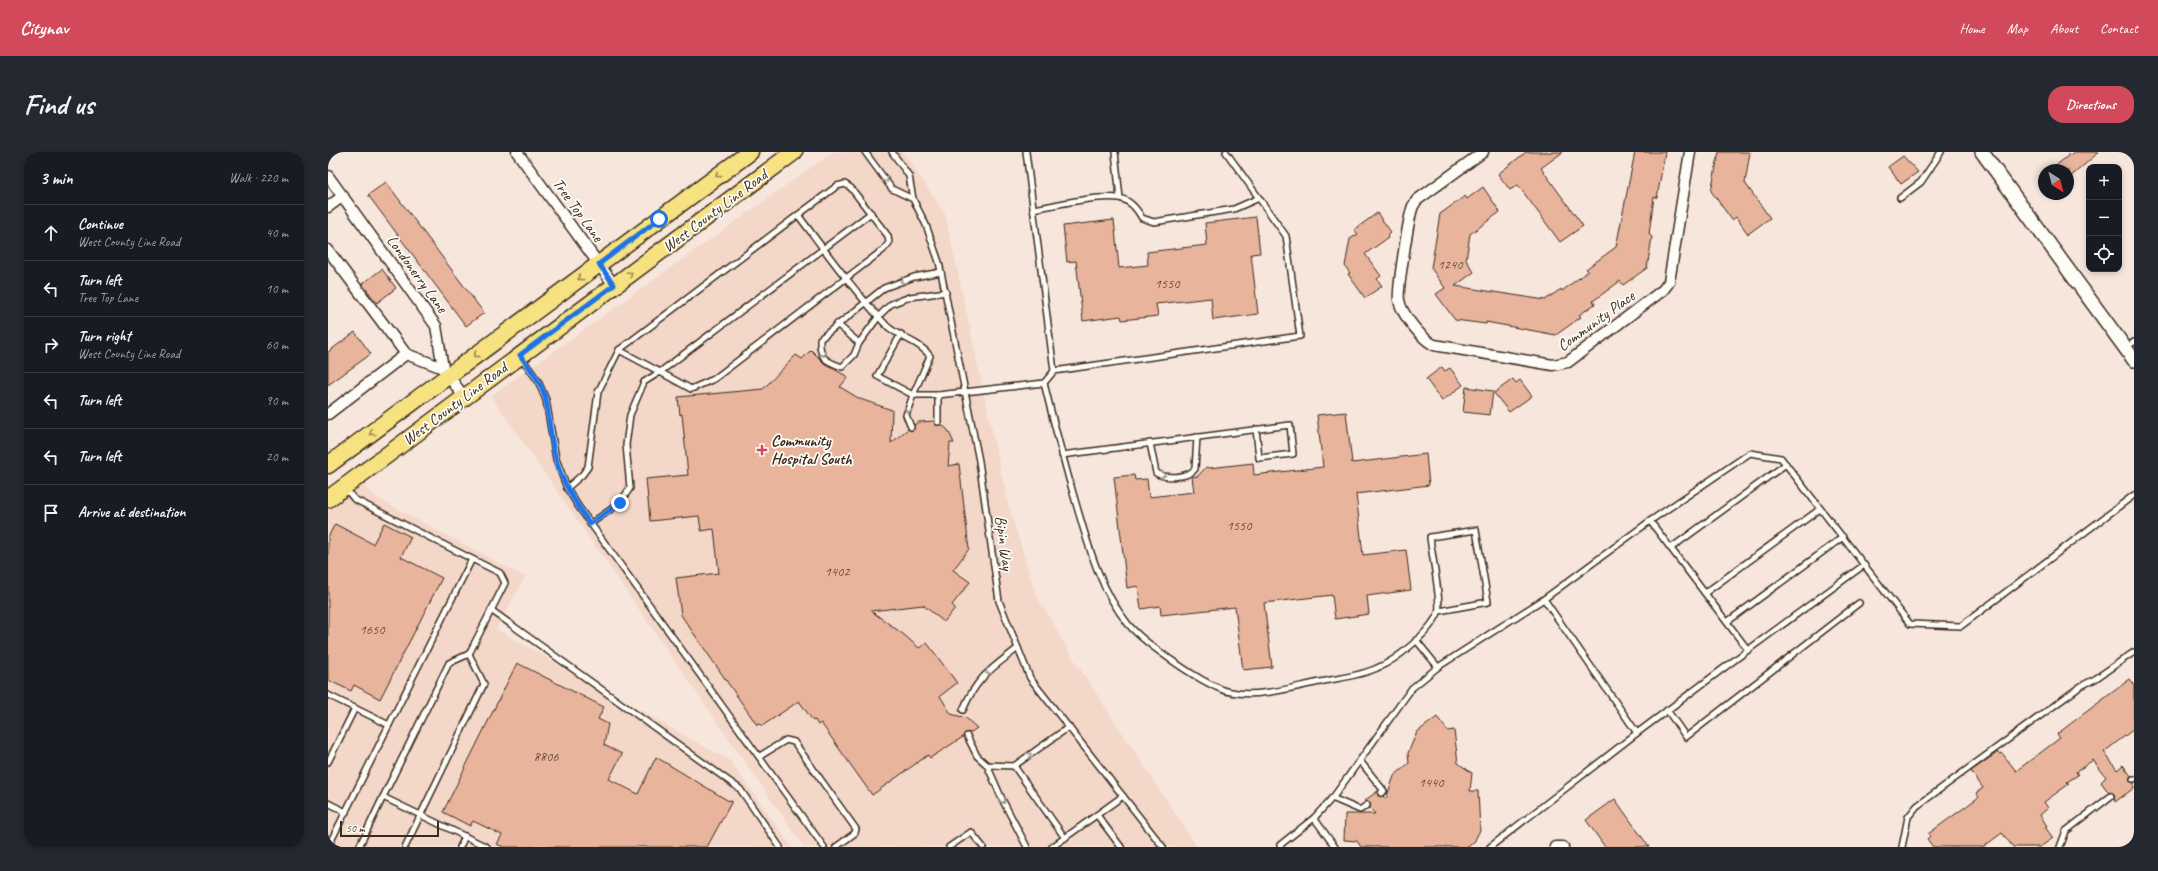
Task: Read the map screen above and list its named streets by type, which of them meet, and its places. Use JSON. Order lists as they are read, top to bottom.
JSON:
{
  "streets": {
    "main road": ["West County Line Road"],
    "street": ["Tree Top Lane", "Londonerry Lane", "Community Place"],
    "lane": ["Bipin Way"]
  },
  "crossings": [
    ["Tree Top Lane", "West County Line Road"],
    ["West County Line Road", "Londonerry Lane"]
  ],
  "places": {
    "health": ["Community Hospital South"]
  },
  "house_numbers": [
    "1240",
    "1550",
    "1550",
    "1402",
    "1650",
    "8806",
    "1440"
  ],
  "scale_bar": "50 m",
  "north": "bottom right",
  "page": {
    "header": "Citynav",
    "nav": [
      "Home",
      "Map",
      "About",
      "Contact"
    ],
    "buttons": "Directions",
    "title": "Find us",
    "heading": ["3 min", "Walk · 220 m"],
    "map_buttons": ["+", "−"],
    "list": [
      ["Continue", "West County Line Road", "40 m"],
      ["Turn left", "Tree Top Lane", "10 m"],
      ["Turn right", "West County Line Road", "60 m"],
      ["Turn left", "90 m"],
      ["Turn left", "20 m"],
      "Arrive at destination"
    ],
    "scale": "50 m"
  }
}
